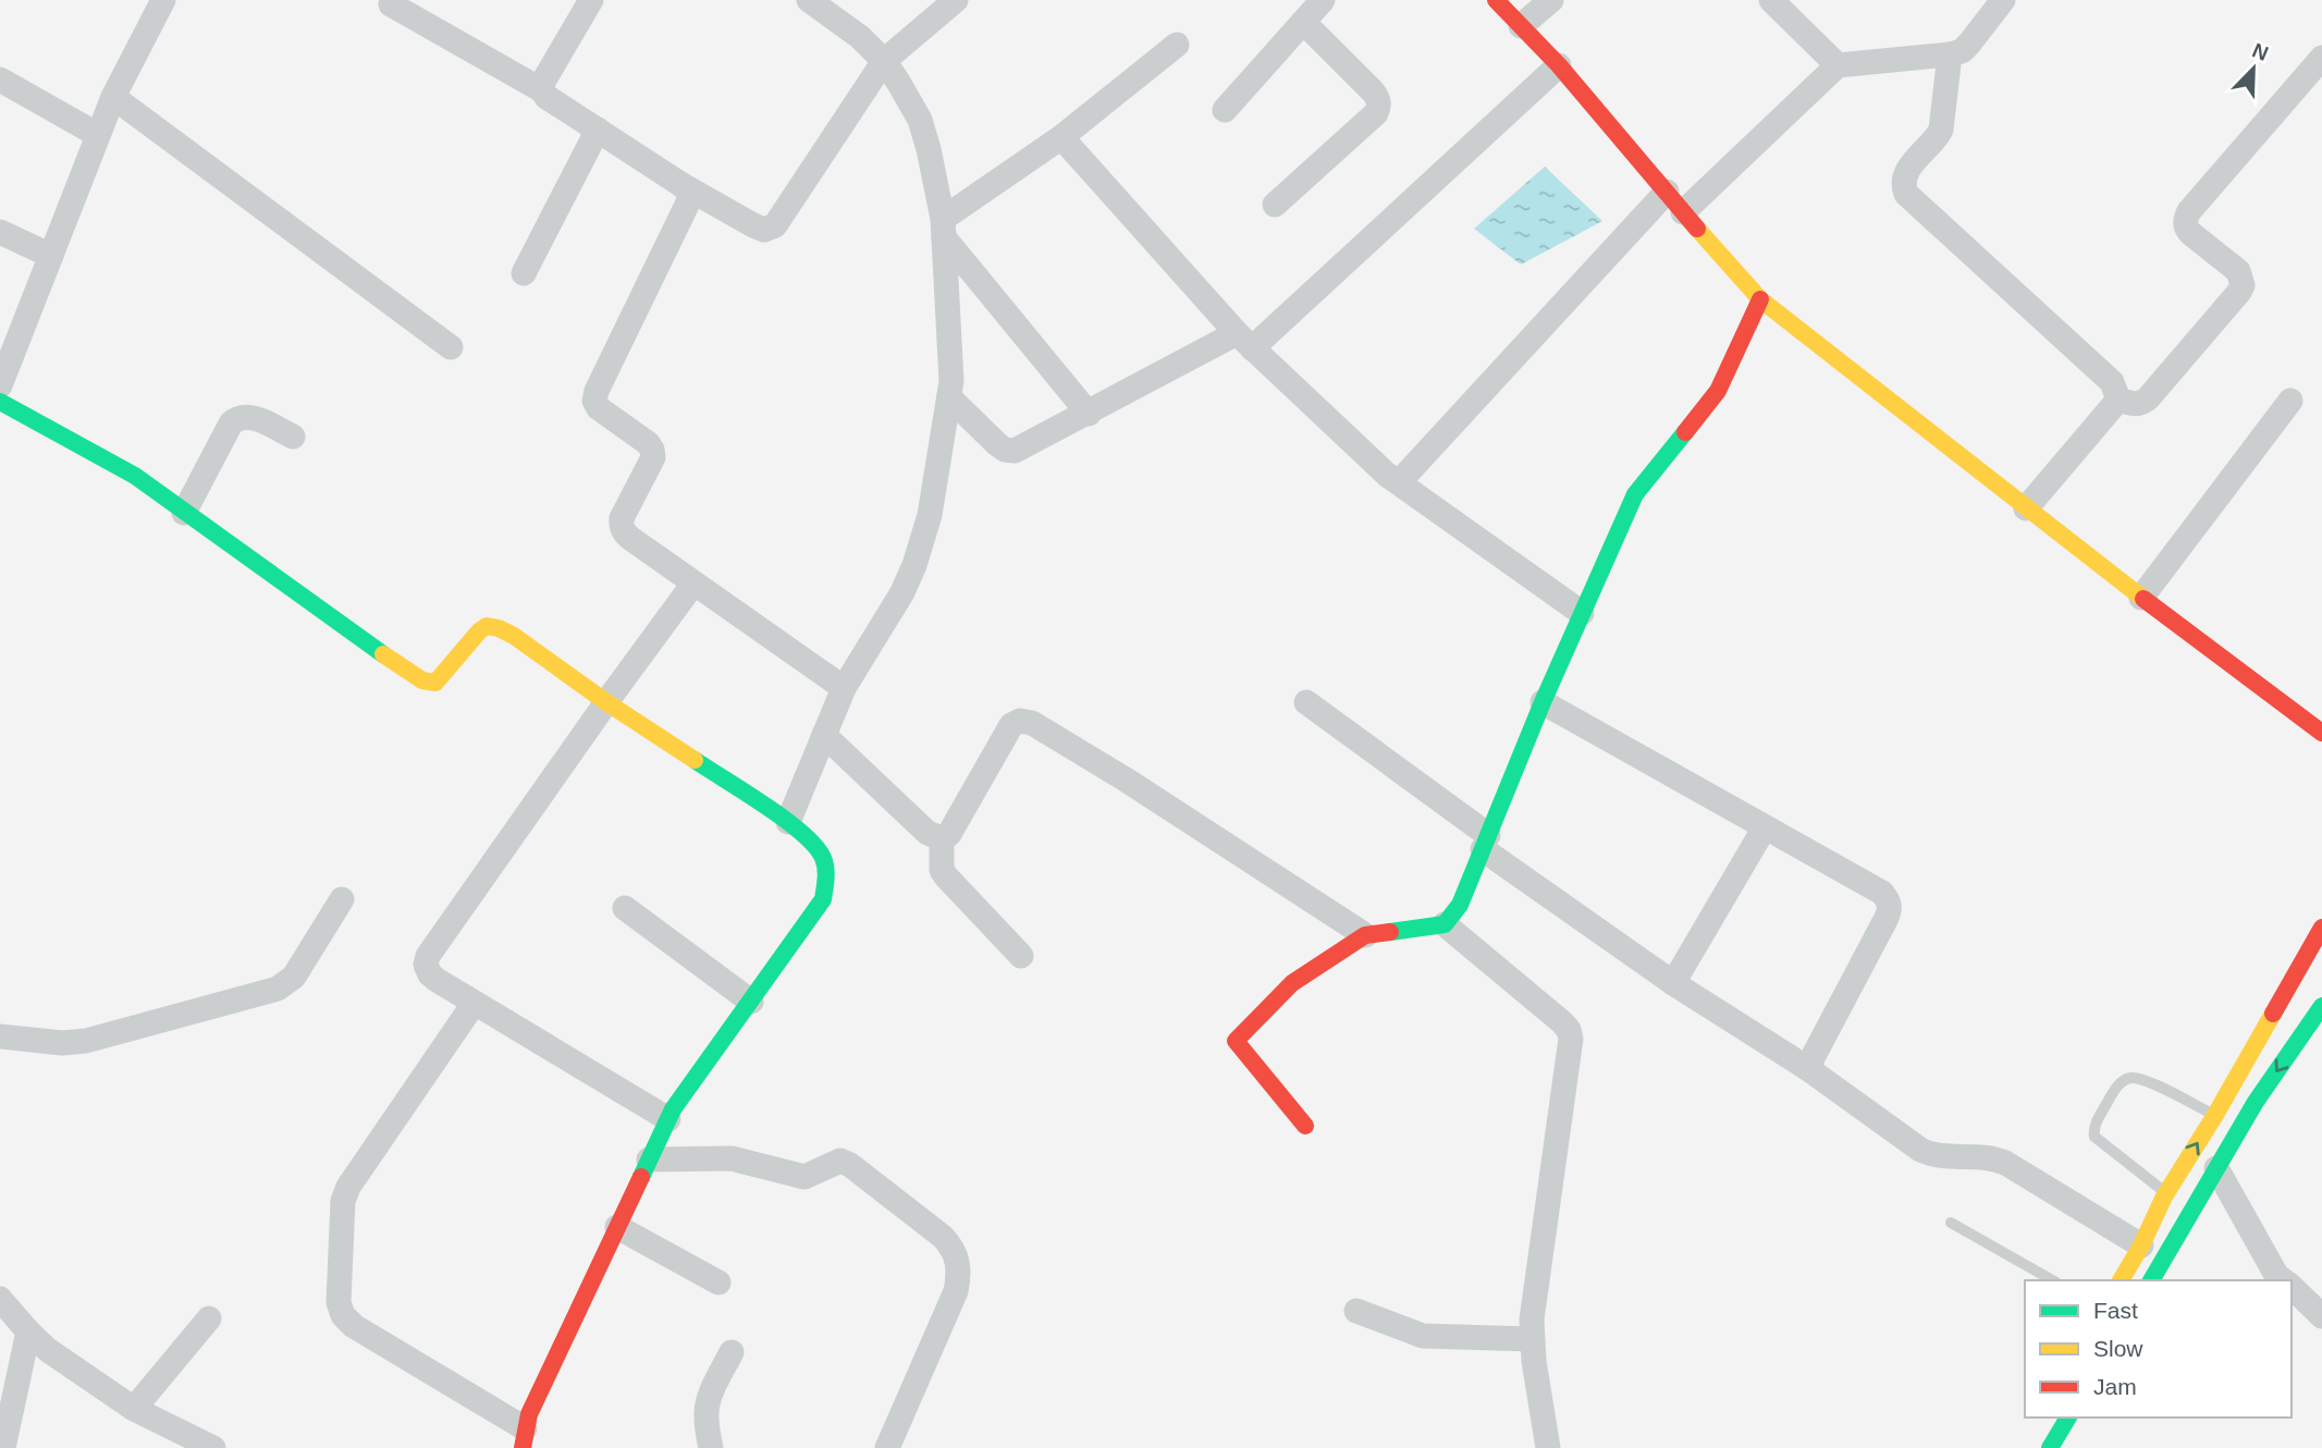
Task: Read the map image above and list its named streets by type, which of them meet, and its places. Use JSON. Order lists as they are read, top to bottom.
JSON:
{
  "legend": ["Fast", "Slow", "Jam"],
  "north": "top right"
}
